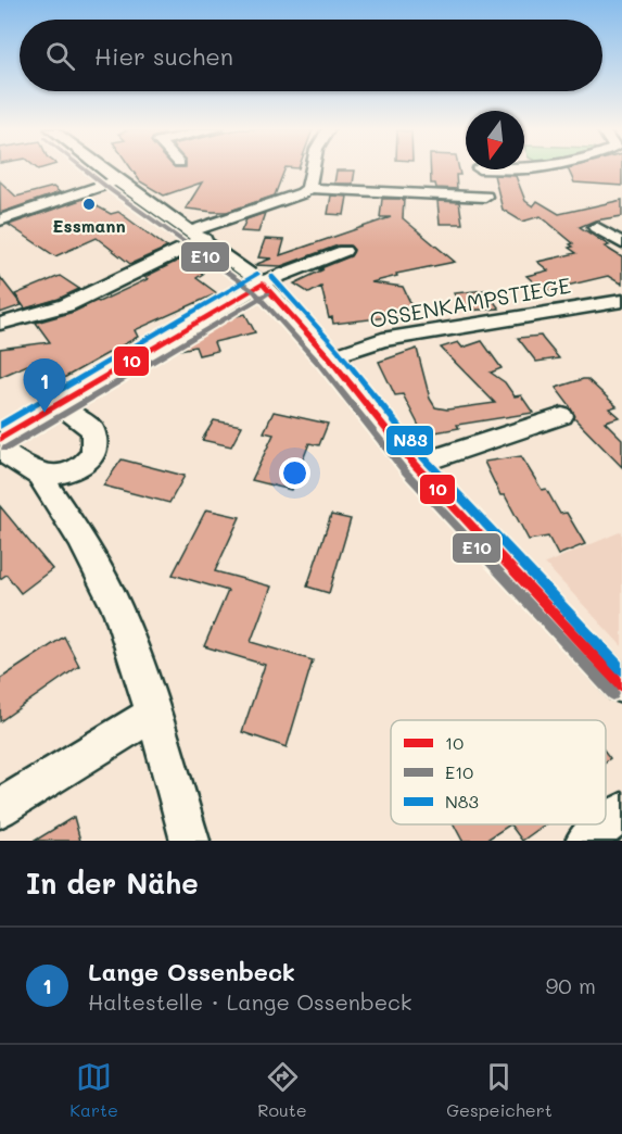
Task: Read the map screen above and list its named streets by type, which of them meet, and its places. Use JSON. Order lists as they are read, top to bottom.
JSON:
{
  "streets": {
    "street": ["OSSENKAMPSTIEGE"]
  },
  "places": ["Essmann"],
  "lines": ["transit line E10", "transit line N83", "transit line 10"],
  "legend": ["10", "E10", "N83"],
  "north": "bottom",
  "page": {
    "search": "Hier suchen",
    "pins": "1",
    "heading": "In der Nähe",
    "list": [
      {
        "mark": "1",
        "name": "Lange Ossenbeck",
        "note": "Haltestelle · Lange Ossenbeck",
        "value": "90 m"
      }
    ],
    "nav": ["Karte", "Route", "Gespeichert"]
  }
}
